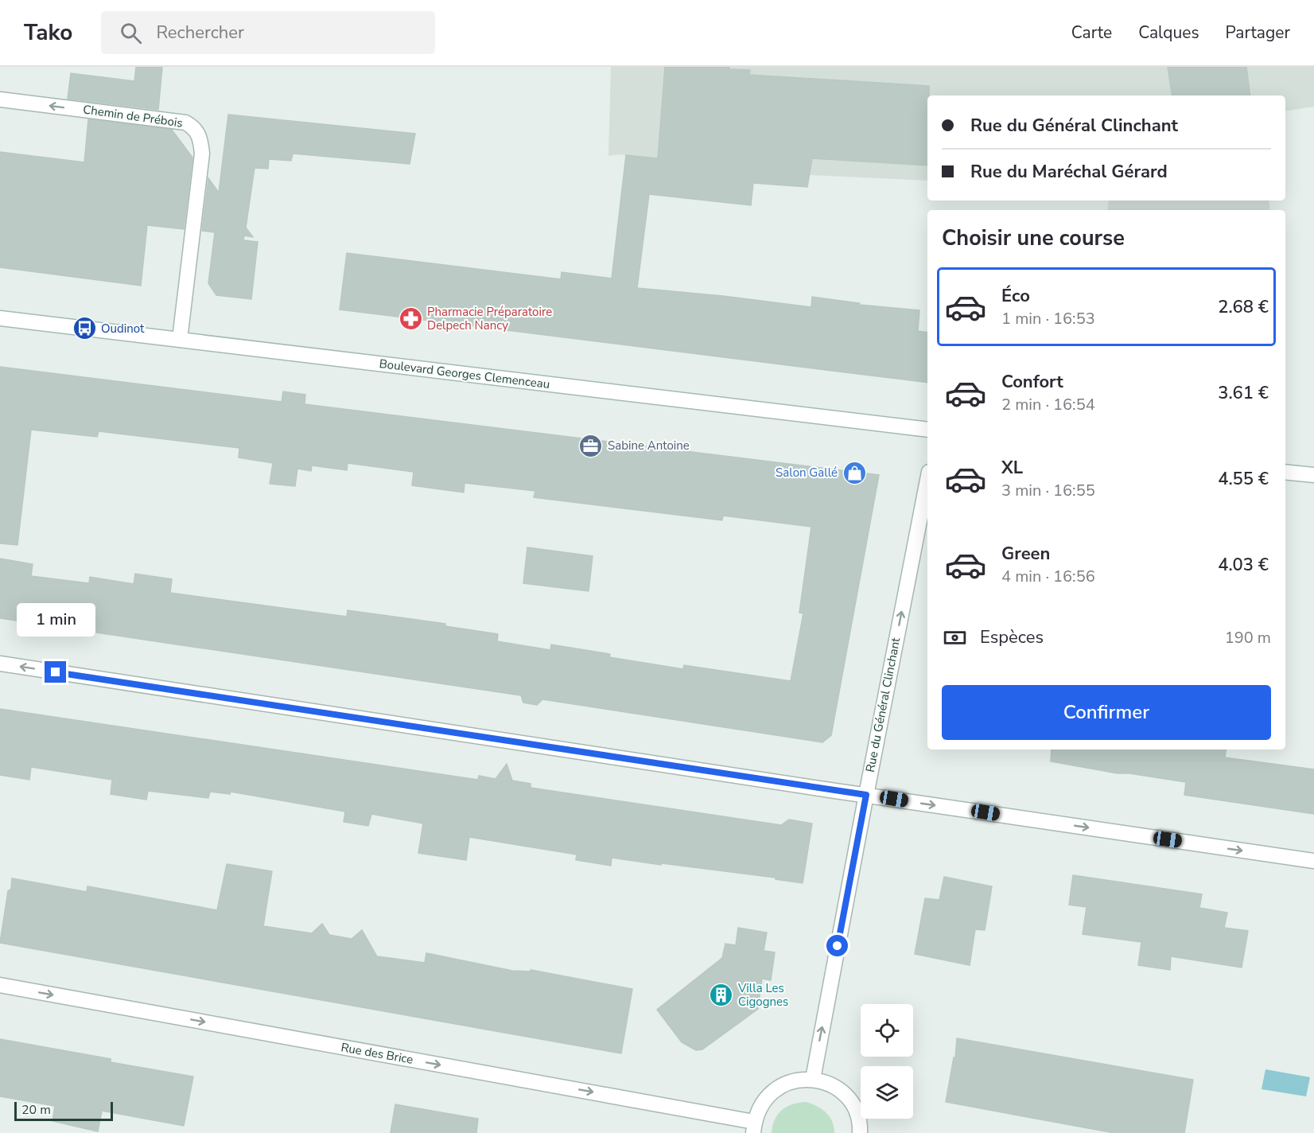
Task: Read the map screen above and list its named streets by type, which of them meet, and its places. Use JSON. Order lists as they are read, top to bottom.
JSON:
{
  "streets": {
    "street": [
      "Chemin de Prébois",
      "Boulevard Georges Clemenceau",
      "Rue du Général Clinchant",
      "Rue des Brice"
    ]
  },
  "crossings": [
    ["Chemin de Prébois", "Boulevard Georges Clemenceau"]
  ],
  "one_way": ["Rue du Général Clinchant", "Rue des Brice"],
  "places": {
    "pharmacy": ["Pharmacie Préparatoire Delpech Nancy"],
    "bus stop": ["Oudinot"],
    "office": ["Sabine Antoine"],
    "shop": ["Salon Gallé"],
    "building": ["Villa Les Cigognes"]
  },
  "scale_bar": "20 m",
  "page": {
    "header": "Tako",
    "search": "Rechercher",
    "nav": ["Carte", "Calques", "Partager"],
    "banner": ["Rue du Général Clinchant", "Rue du Maréchal Gérard"],
    "heading": "Choisir une course",
    "list": [
      {
        "name": "Éco",
        "note": "1 min · 16:53",
        "value": "2.68 €"
      },
      {
        "name": "Confort",
        "note": "2 min · 16:54",
        "value": "3.61 €"
      },
      {
        "name": "XL",
        "note": "3 min · 16:55",
        "value": "4.55 €"
      },
      {
        "name": "Green",
        "note": "4 min · 16:56",
        "value": "4.03 €"
      }
    ],
    "bubble": "1 min",
    "pay": ["Espèces", "190 m"],
    "buttons": "Confirmer",
    "scale": "20 m"
  }
}
